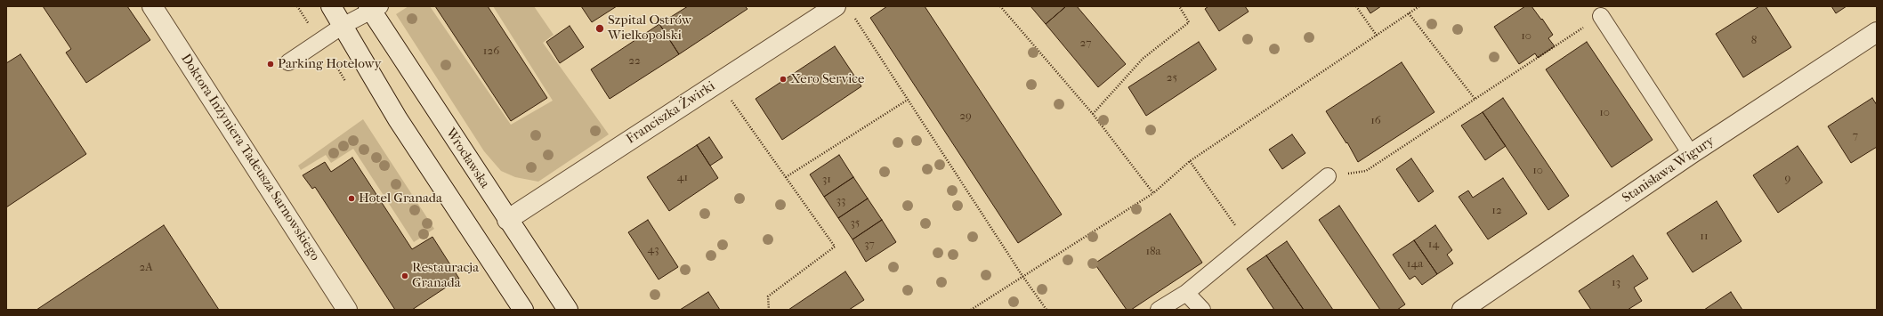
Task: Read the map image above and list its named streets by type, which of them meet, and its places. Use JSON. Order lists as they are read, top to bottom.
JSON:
{
  "streets": {
    "street": [
      "Franciszka Żwirki",
      "Doktora Inżyniera Tadeusza Sarnowskiego",
      "Wrocławska",
      "Stanisława Wigury"
    ]
  },
  "crossings": [
    ["Franciszka Żwirki", "Wrocławska"]
  ],
  "places": [
    "Szpital Ostrów Wielkopolski",
    "Parking Hotelowy",
    "Xero Service",
    "Hotel Granada",
    "Restauracja Granada"
  ],
  "house_numbers": [
    "10",
    "8",
    "27",
    "126",
    "22",
    "25",
    "10",
    "29",
    "16",
    "7",
    "10",
    "41",
    "9",
    "31",
    "33",
    "12",
    "35",
    "11",
    "37",
    "14",
    "43",
    "18a",
    "14a",
    "2A",
    "13"
  ]
}
